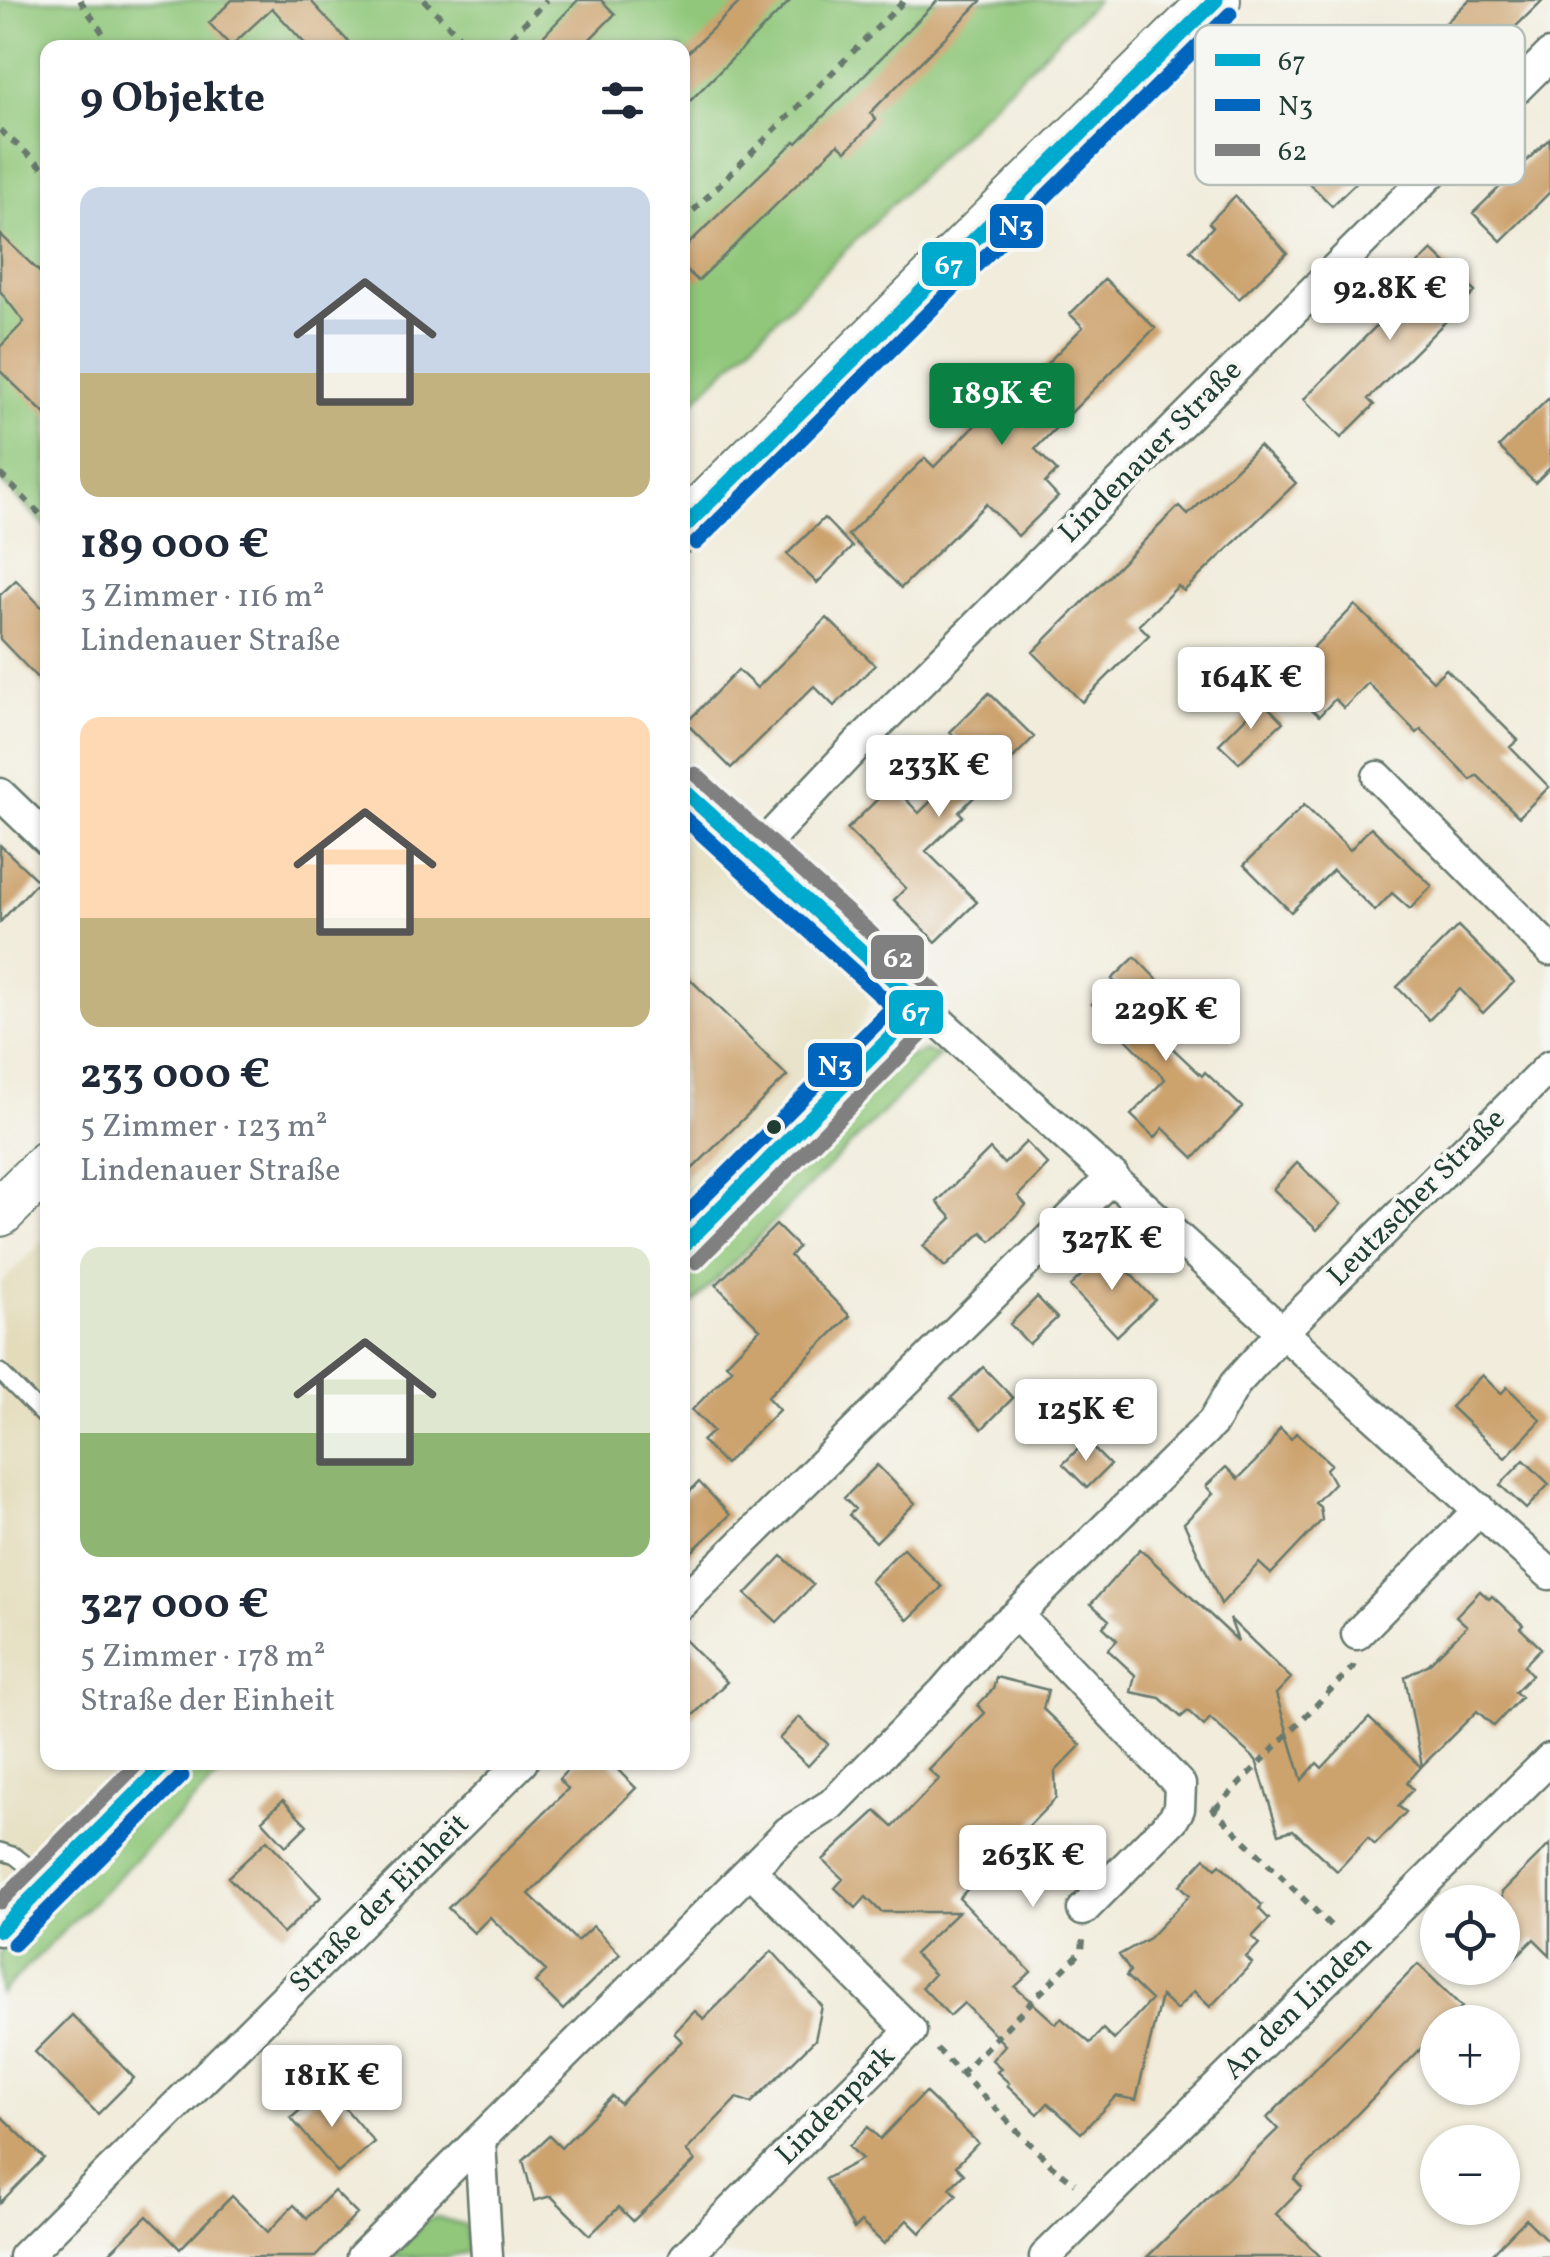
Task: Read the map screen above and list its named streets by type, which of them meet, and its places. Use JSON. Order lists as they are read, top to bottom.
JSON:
{
  "streets": {
    "street": [
      "Lindenauer Straße",
      "Leutzscher Straße",
      "Straße der Einheit",
      "An den Linden",
      "Lindenpark"
    ]
  },
  "lines": ["transit line 67", "transit line N3", "transit line 62"],
  "legend": ["67", "N3", "62"],
  "page": {
    "heading": "9 Objekte",
    "list": [
      {
        "name": "189 000 €",
        "note": "3 Zimmer · 116 m² · Lindenauer Straße"
      },
      {
        "name": "233 000 €",
        "note": "5 Zimmer · 123 m² · Lindenauer Straße"
      },
      {
        "name": "327 000 €",
        "note": "5 Zimmer · 178 m² · Straße der Einheit"
      }
    ],
    "price": [
      "92.8K €",
      "189K €",
      "164K €",
      "233K €",
      "229K €",
      "327K €",
      "125K €",
      "263K €",
      "181K €"
    ],
    "map_buttons": ["+", "−"]
  }
}
